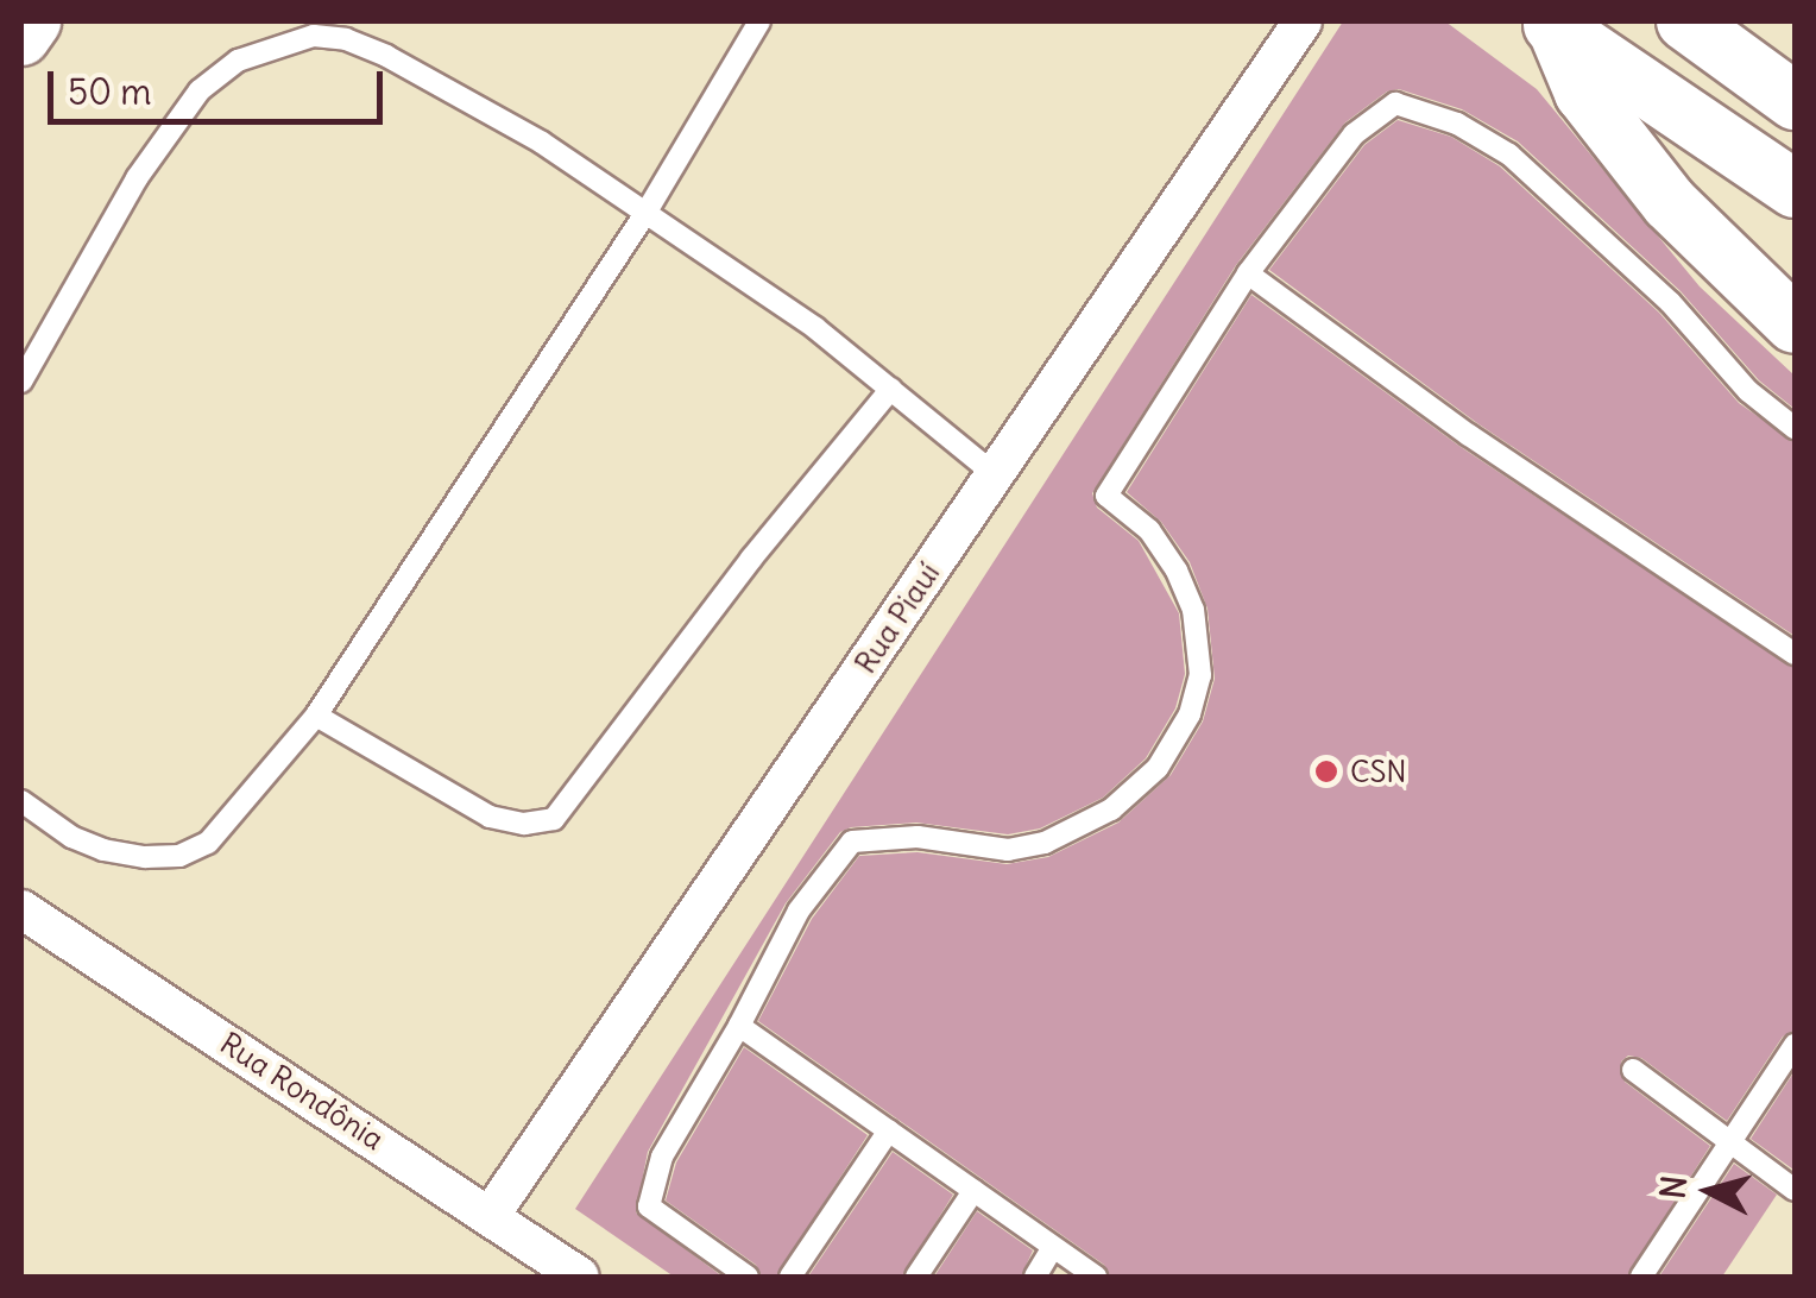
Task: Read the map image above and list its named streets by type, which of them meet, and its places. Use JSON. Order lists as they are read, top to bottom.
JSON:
{
  "streets": {
    "street": ["Rua Piauí", "Rua Rondônia"]
  },
  "crossings": [
    ["Rua Piauí", "Rua Rondônia"]
  ],
  "places": ["CSN"],
  "scale_bar": "50 m",
  "north": "left"
}
